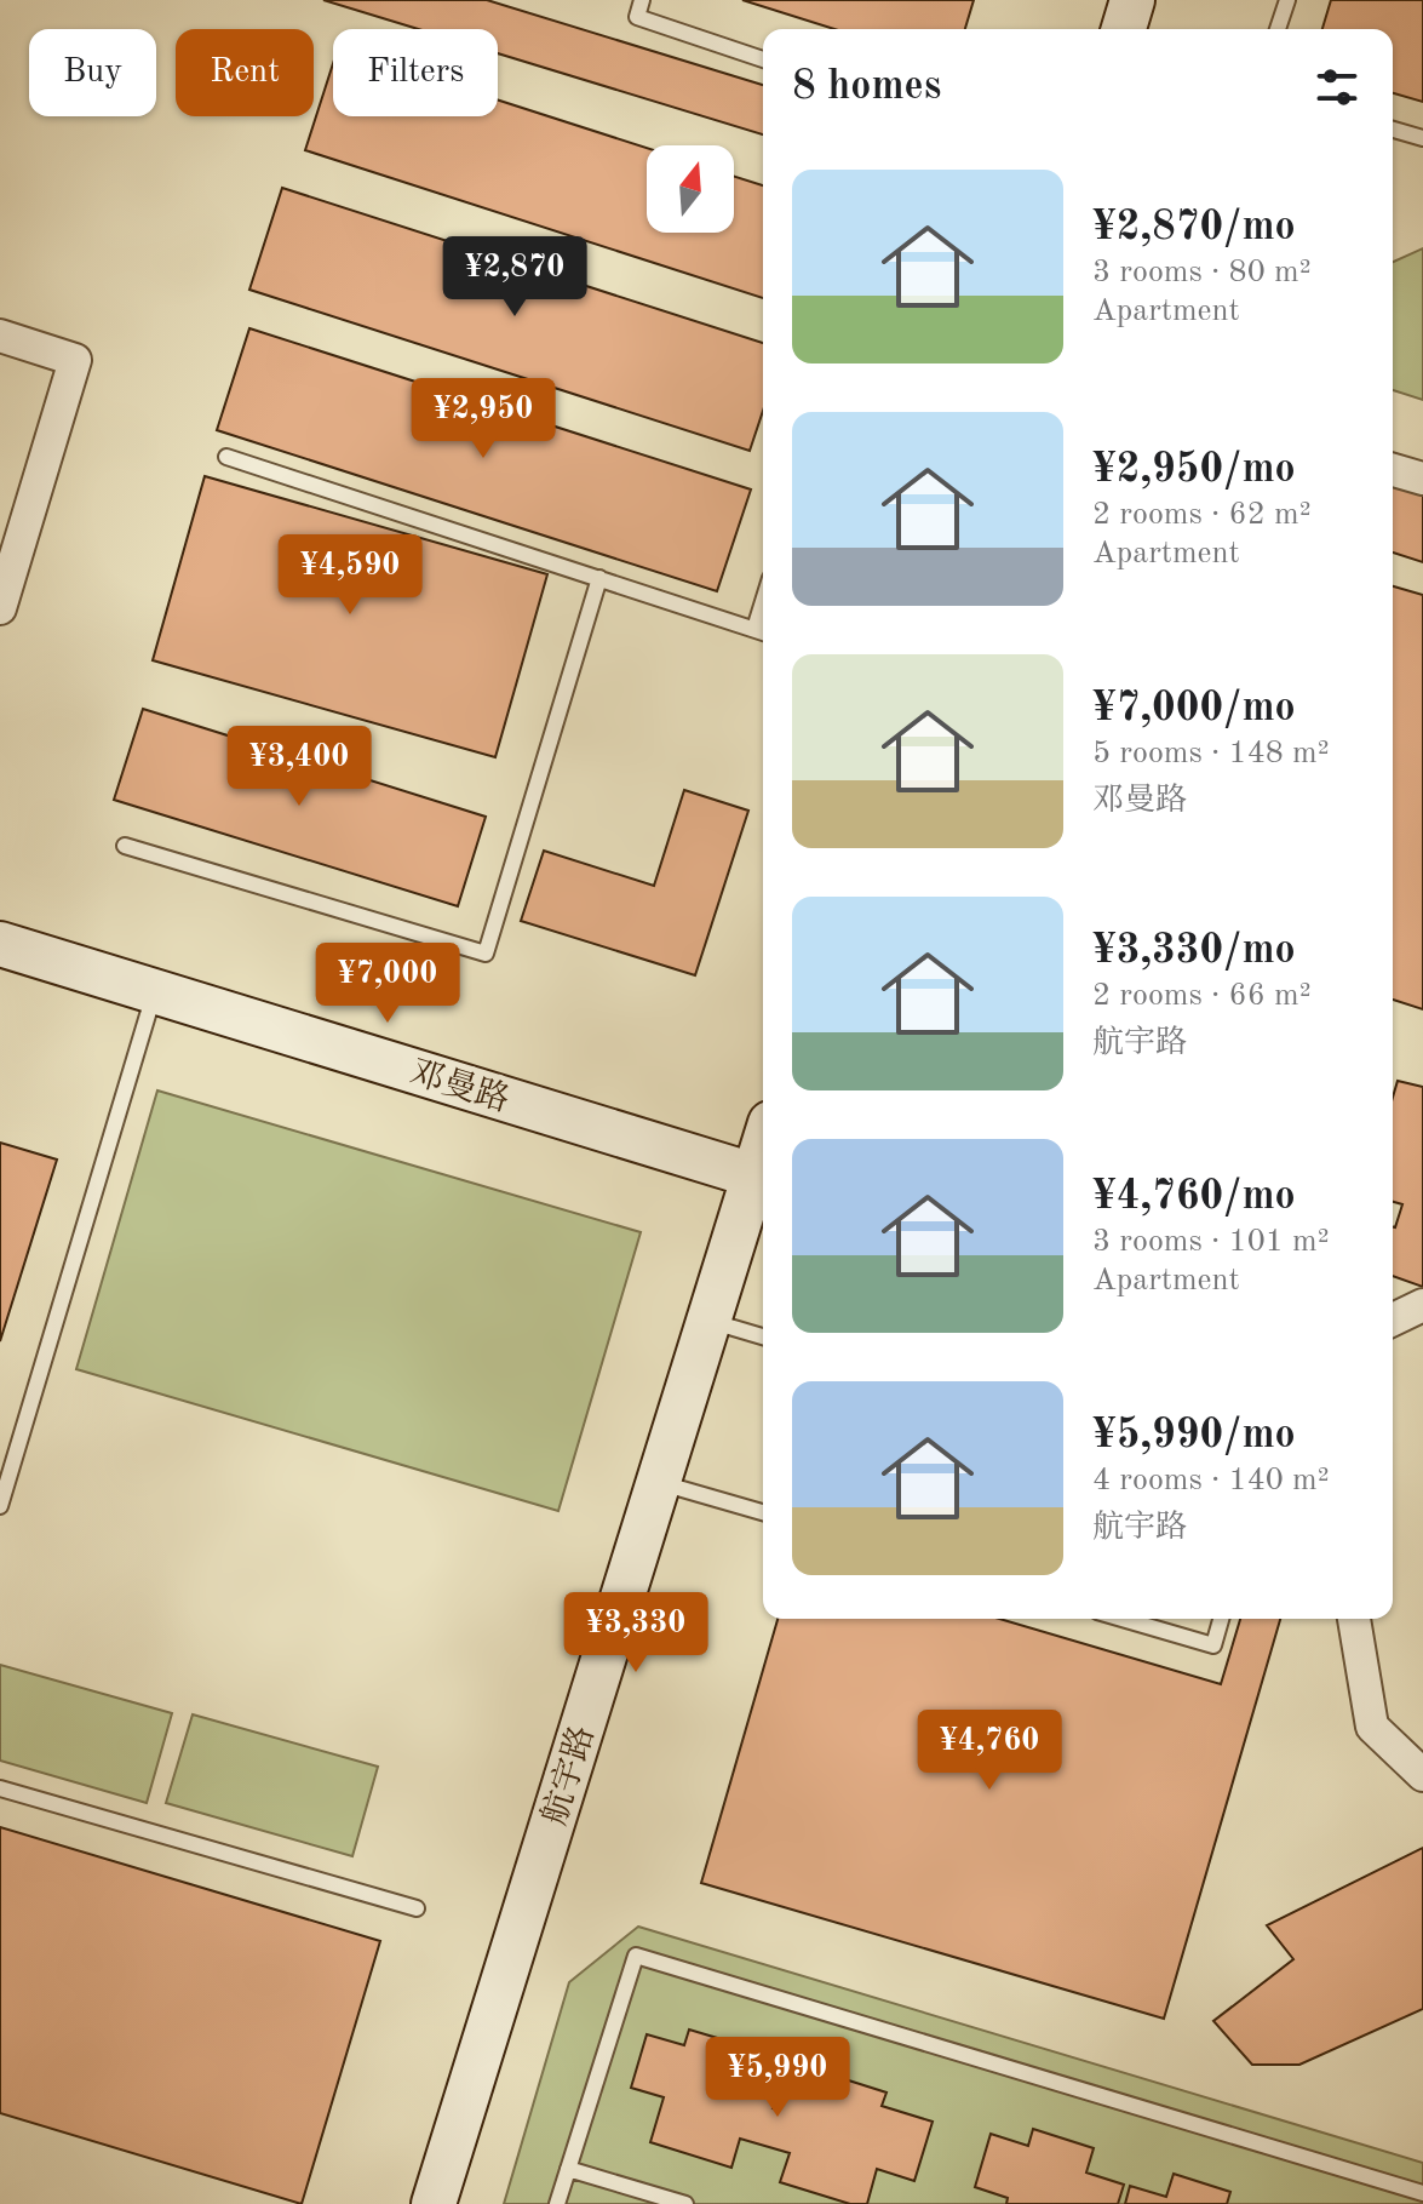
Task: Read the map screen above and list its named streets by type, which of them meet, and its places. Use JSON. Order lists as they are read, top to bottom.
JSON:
{
  "streets": {
    "street": ["邓曼路", "航宇路"]
  },
  "crossings": [
    ["邓曼路", "航宇路"]
  ],
  "north": "top",
  "page": {
    "chip": ["Buy", "Rent", "Filters"],
    "heading": "8 homes",
    "list": [
      {
        "name": "¥2,870/mo",
        "note": "3 rooms · 80 m² · Apartment"
      },
      {
        "name": "¥2,950/mo",
        "note": "2 rooms · 62 m² · Apartment"
      },
      {
        "name": "¥7,000/mo",
        "note": "5 rooms · 148 m² · 邓曼路"
      },
      {
        "name": "¥3,330/mo",
        "note": "2 rooms · 66 m² · 航宇路"
      },
      {
        "name": "¥4,760/mo",
        "note": "3 rooms · 101 m² · Apartment"
      },
      {
        "name": "¥5,990/mo",
        "note": "4 rooms · 140 m² · 航宇路"
      }
    ],
    "price": [
      "¥2,870",
      "¥2,950",
      "¥4,590",
      "¥3,400",
      "¥7,000",
      "¥3,330",
      "¥4,760",
      "¥5,990"
    ]
  }
}
